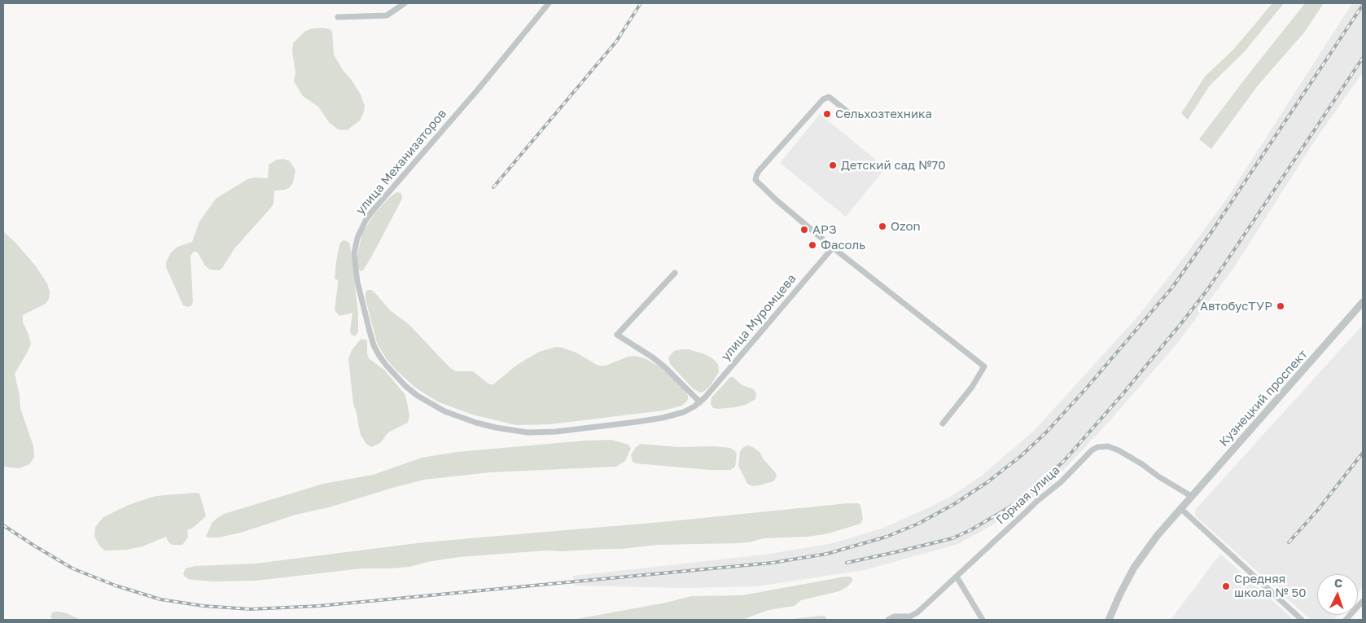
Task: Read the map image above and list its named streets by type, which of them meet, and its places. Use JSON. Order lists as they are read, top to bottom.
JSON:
{
  "streets": {
    "street": [
      "улица Механизаторов",
      "улица Муромцева",
      "Кузнецкий проспект",
      "Горная улица"
    ]
  },
  "crossings": [
    ["улица Механизаторов", "улица Муромцева"],
    ["Кузнецкий проспект", "Горная улица"]
  ],
  "places": [
    "Сельхозтехника",
    "Детский сад №70",
    "Ozon",
    "АРЗ",
    "Фасоль",
    "АвтобусТУР",
    "Средняя школа № 50"
  ],
  "north": "top"
}
